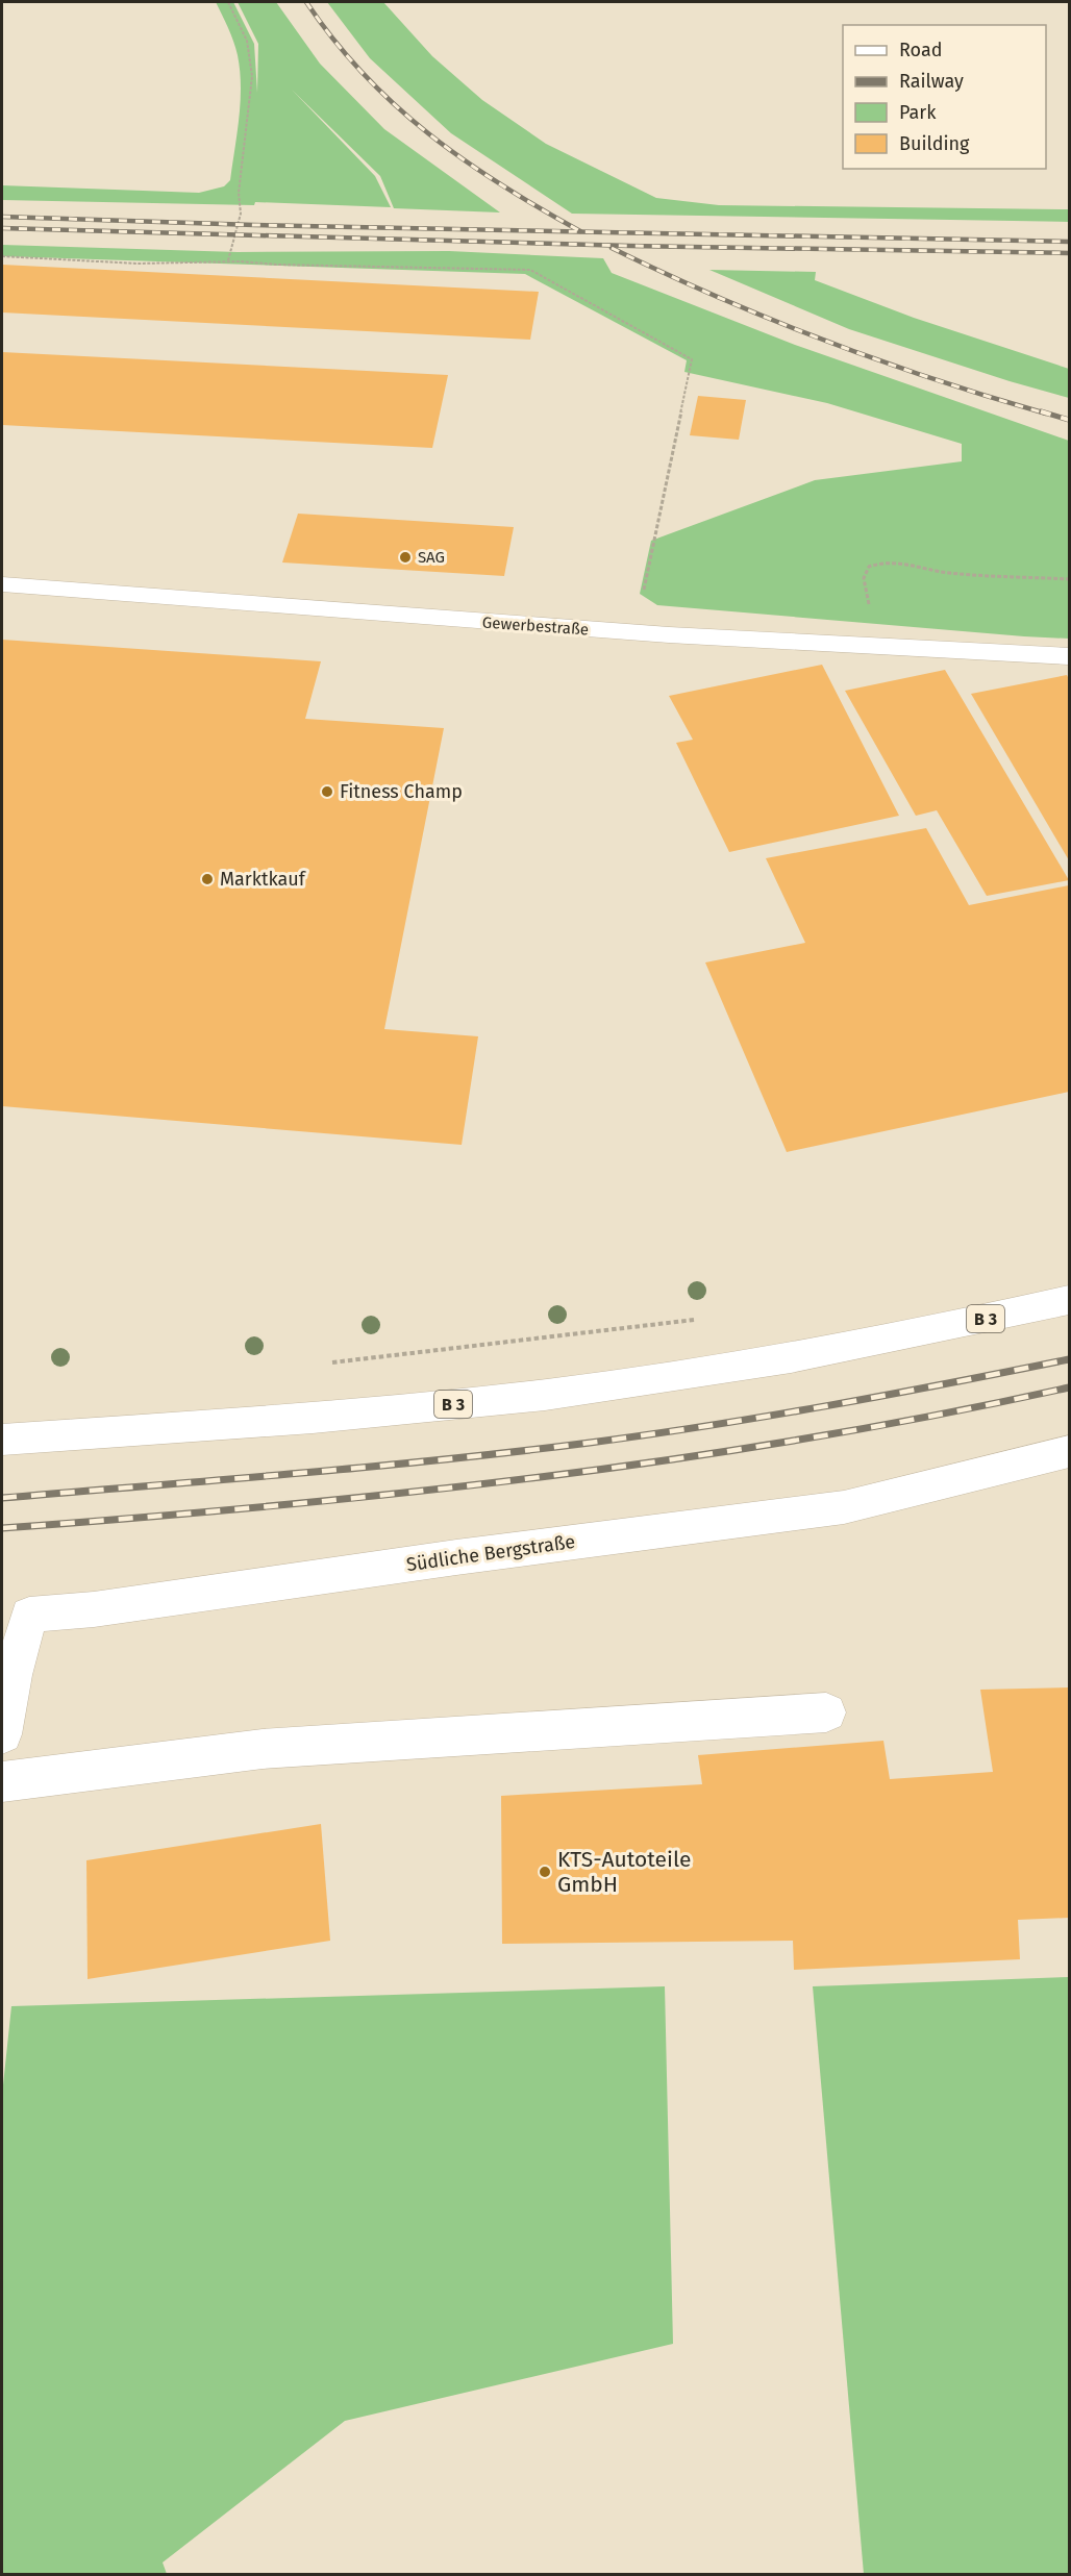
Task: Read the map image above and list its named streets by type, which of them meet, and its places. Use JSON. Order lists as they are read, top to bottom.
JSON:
{
  "streets": {
    "street": ["Gewerbestraße", "B 3", "Südliche Bergstraße"]
  },
  "places": [
    "SAG",
    "Fitness Champ",
    "Marktkauf",
    "KTS-Autoteile GmbH"
  ],
  "legend": [
    "Road",
    "Railway",
    "Park",
    "Building"
  ]
}
